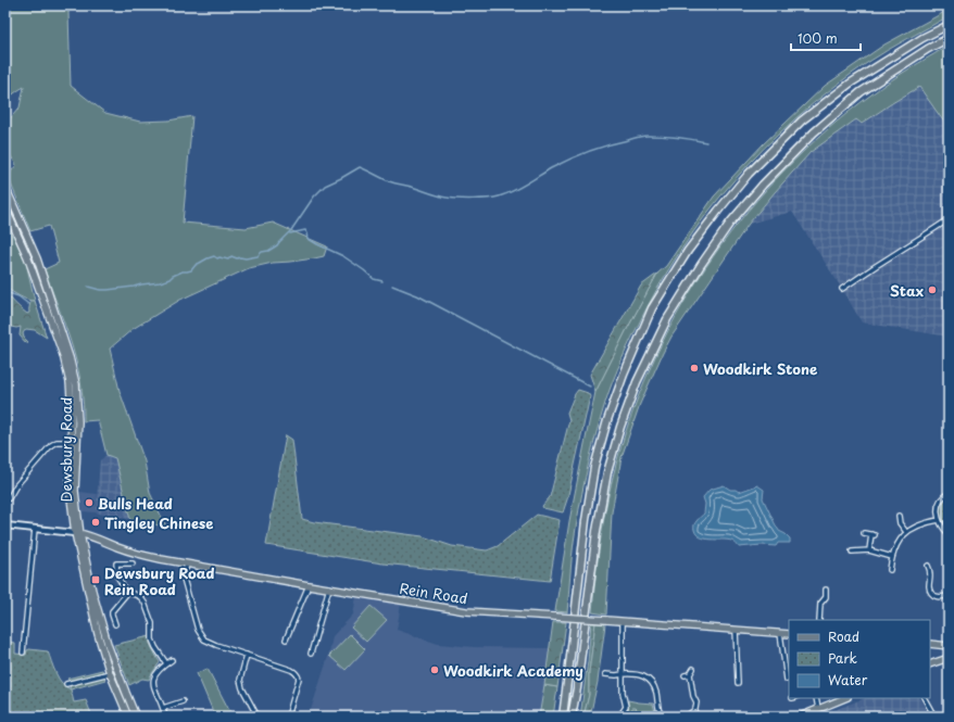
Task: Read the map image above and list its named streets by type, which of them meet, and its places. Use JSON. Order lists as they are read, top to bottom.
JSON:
{
  "streets": {
    "main road": ["Dewsbury Road", "Rein Road"]
  },
  "crossings": [
    ["Dewsbury Road", "Rein Road"]
  ],
  "places": {
    "other": [
      "Stax",
      "Woodkirk Stone",
      "Bulls Head",
      "Tingley Chinese",
      "Woodkirk Academy"
    ],
    "transit": ["Dewsbury Road Rein Road"]
  },
  "legend": ["Road", "Park", "Water"],
  "scale_bar": "100 m"
}
